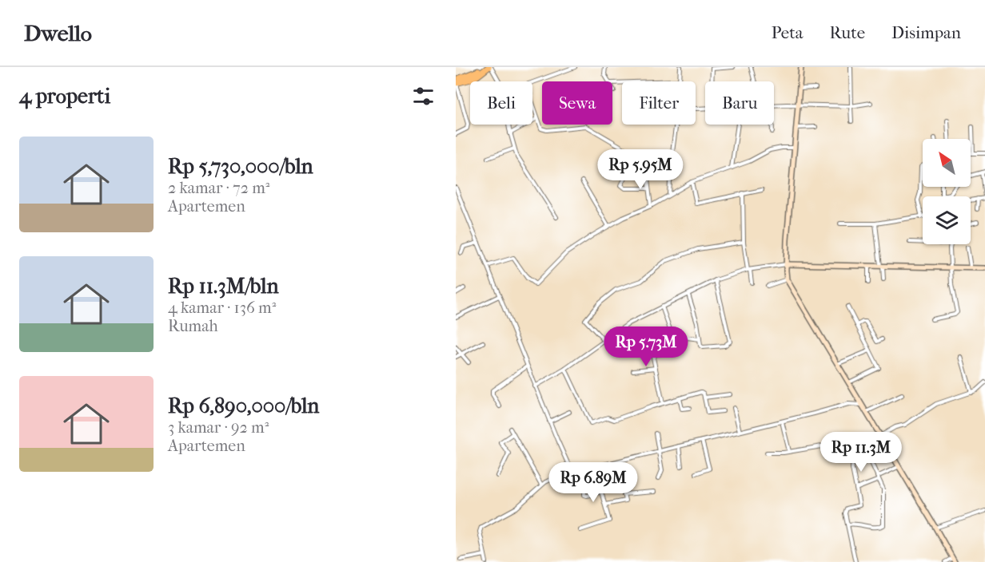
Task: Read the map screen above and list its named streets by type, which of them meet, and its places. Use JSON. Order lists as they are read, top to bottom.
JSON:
{
  "north": "top left",
  "page": {
    "header": "Dwello",
    "nav": ["Peta", "Rute", "Disimpan"],
    "heading": "4 properti",
    "chip": [
      "Beli",
      "Sewa",
      "Filter",
      "Baru"
    ],
    "list": [
      {
        "name": "Rp 5,730,000/bln",
        "note": "2 kamar · 72 m² · Apartemen"
      },
      {
        "name": "Rp 11.3M/bln",
        "note": "4 kamar · 136 m² · Rumah"
      },
      {
        "name": "Rp 6,890,000/bln",
        "note": "3 kamar · 92 m² · Apartemen"
      }
    ],
    "price": [
      "Rp 5.95M",
      "Rp 5.73M",
      "Rp 11.3M",
      "Rp 6.89M"
    ]
  }
}
